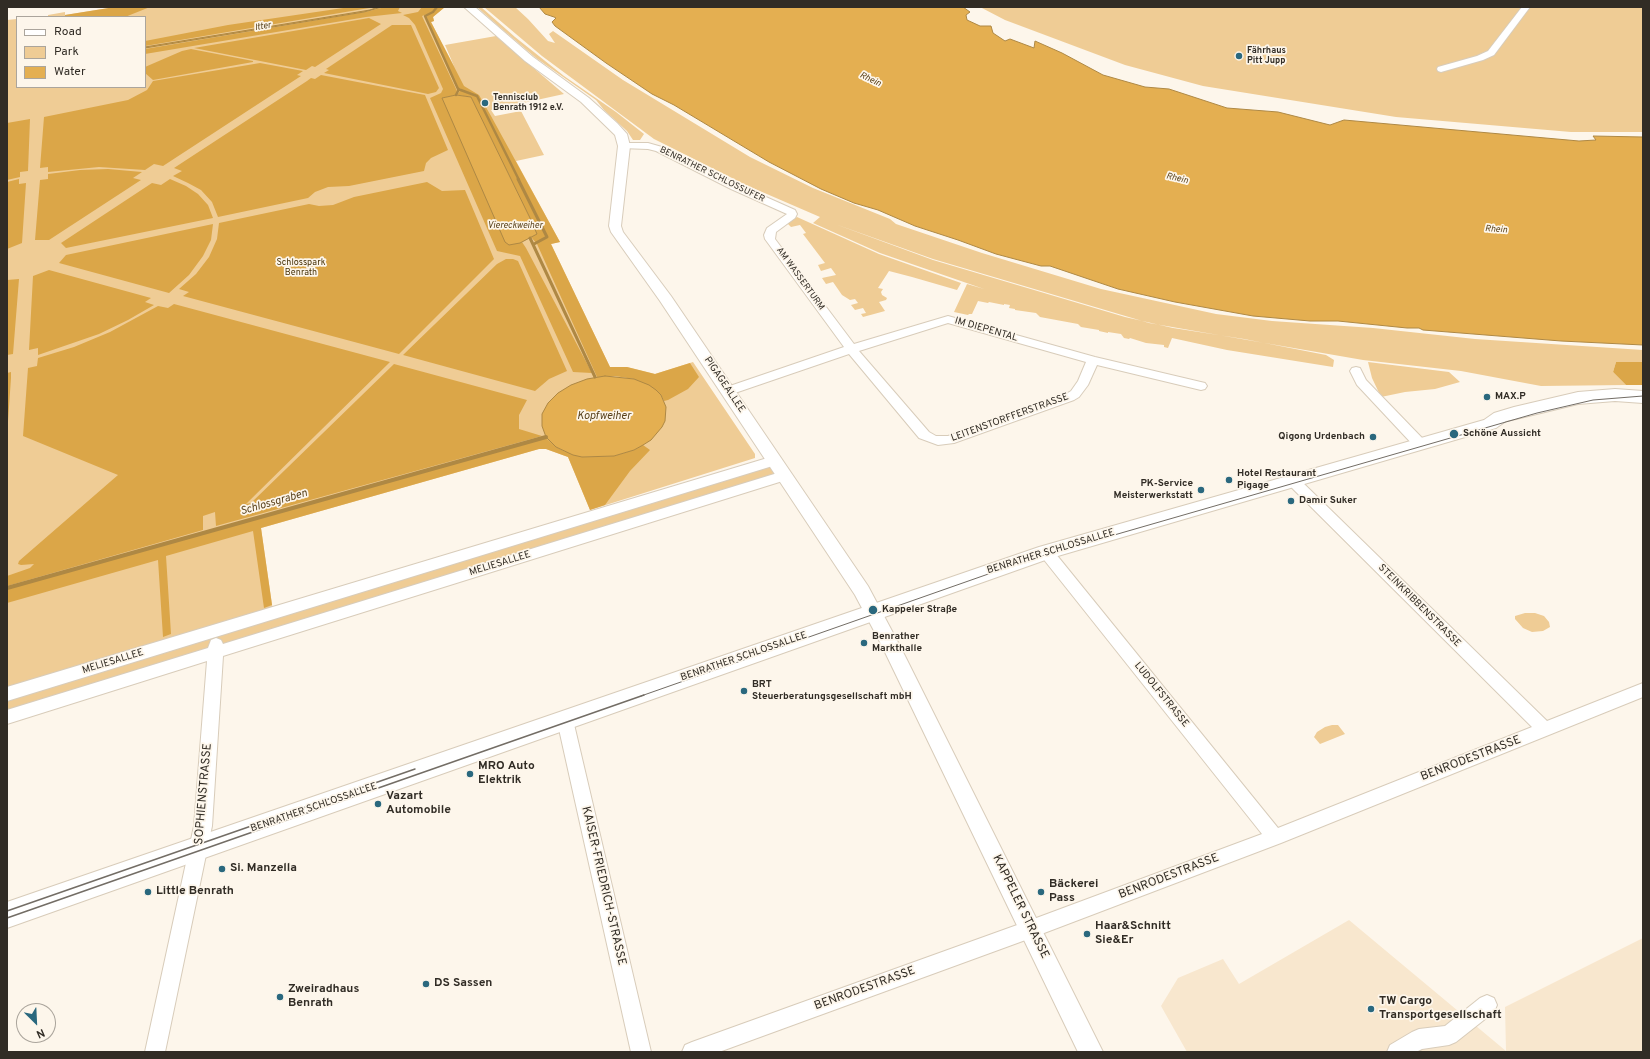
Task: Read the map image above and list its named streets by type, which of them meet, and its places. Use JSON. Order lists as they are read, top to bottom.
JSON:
{
  "streets": {
    "main road": ["BENRATHER SCHLOSSALLEE"],
    "street": [
      "BENRATHER SCHLOSSUFER",
      "AM WASSERTURM",
      "IM DIEPENTAL",
      "PIGAGEALLEE",
      "LEITENSTORFFERSTRASSE",
      "MELIESALLEE",
      "STEINKRIBBENSTRASSE",
      "LUDOLFSTRASSE",
      "BENRODESTRASSE",
      "SOPHIENSTRASSE",
      "KAISER-FRIEDRICH-STRASSE",
      "KAPPELER STRASSE"
    ]
  },
  "crossings": [
    ["BENRATHER SCHLOSSUFER", "AM WASSERTURM"],
    ["BENRATHER SCHLOSSUFER", "PIGAGEALLEE"],
    ["AM WASSERTURM", "IM DIEPENTAL"],
    ["AM WASSERTURM", "LEITENSTORFFERSTRASSE"],
    ["IM DIEPENTAL", "PIGAGEALLEE"],
    ["IM DIEPENTAL", "LEITENSTORFFERSTRASSE"],
    ["PIGAGEALLEE", "BENRATHER SCHLOSSALLEE"],
    ["PIGAGEALLEE", "MELIESALLEE"],
    ["PIGAGEALLEE", "KAPPELER STRASSE"],
    ["BENRATHER SCHLOSSALLEE", "STEINKRIBBENSTRASSE"],
    ["BENRATHER SCHLOSSALLEE", "LUDOLFSTRASSE"],
    ["BENRATHER SCHLOSSALLEE", "SOPHIENSTRASSE"],
    ["BENRATHER SCHLOSSALLEE", "KAISER-FRIEDRICH-STRASSE"],
    ["BENRATHER SCHLOSSALLEE", "KAPPELER STRASSE"],
    ["MELIESALLEE", "SOPHIENSTRASSE"],
    ["STEINKRIBBENSTRASSE", "BENRODESTRASSE"],
    ["LUDOLFSTRASSE", "BENRODESTRASSE"],
    ["BENRODESTRASSE", "KAPPELER STRASSE"]
  ],
  "water": [
    "Itter",
    "Rhein",
    "Viereckweiher",
    "Kopfweiher",
    "Schlossgraben"
  ],
  "parks": ["Schlosspark Benrath"],
  "places": [
    "Fährhaus Pitt Jupp",
    "Tennisclub Benrath 1912 e.V.",
    "MAX.P",
    "Schöne Aussicht",
    "Qigong Urdenbach",
    "Hotel Restaurant Pigage",
    "PK-Service Meisterwerkstatt",
    "Damir Suker",
    "Kappeler Straße",
    "Benrather Markthalle",
    "BRT Steuerberatungsgesellschaft mbH",
    "MRO Auto Elektrik",
    "Vazart Automobile",
    "Si. Manzella",
    "Little Benrath",
    "Bäckerei Pass",
    "Haar&Schnitt Sie&Er",
    "DS Sassen",
    "Zweiradhaus Benrath",
    "TW Cargo Transportgesellschaft"
  ],
  "legend": ["Road", "Park", "Water"],
  "north": "bottom right"
}
